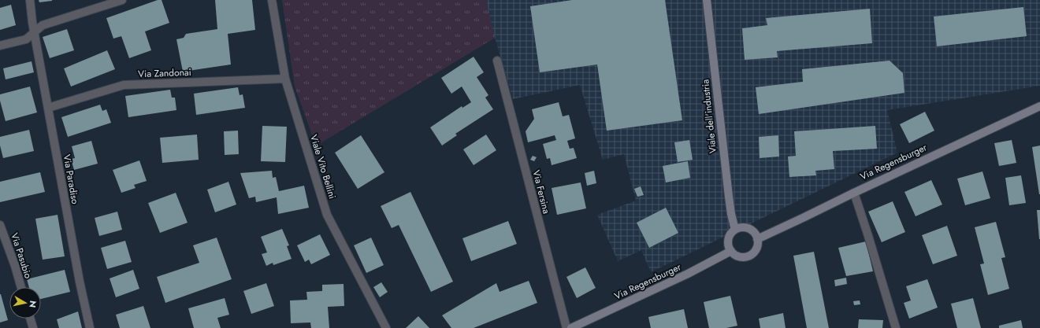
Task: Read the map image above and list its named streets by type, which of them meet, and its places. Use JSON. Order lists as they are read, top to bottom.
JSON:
{
  "streets": {
    "main road": ["Viale dell'industria", "Via Regensburger"],
    "street": [
      "Via Zandonai",
      "Viale Vito Bellini",
      "Via Paradiso",
      "Via Fersina",
      "Via Pasubio"
    ]
  },
  "crossings": [
    ["Via Zandonai", "Viale Vito Bellini"],
    ["Via Zandonai", "Via Paradiso"],
    ["Viale dell'industria", "Via Regensburger"]
  ],
  "north": "right"
}
